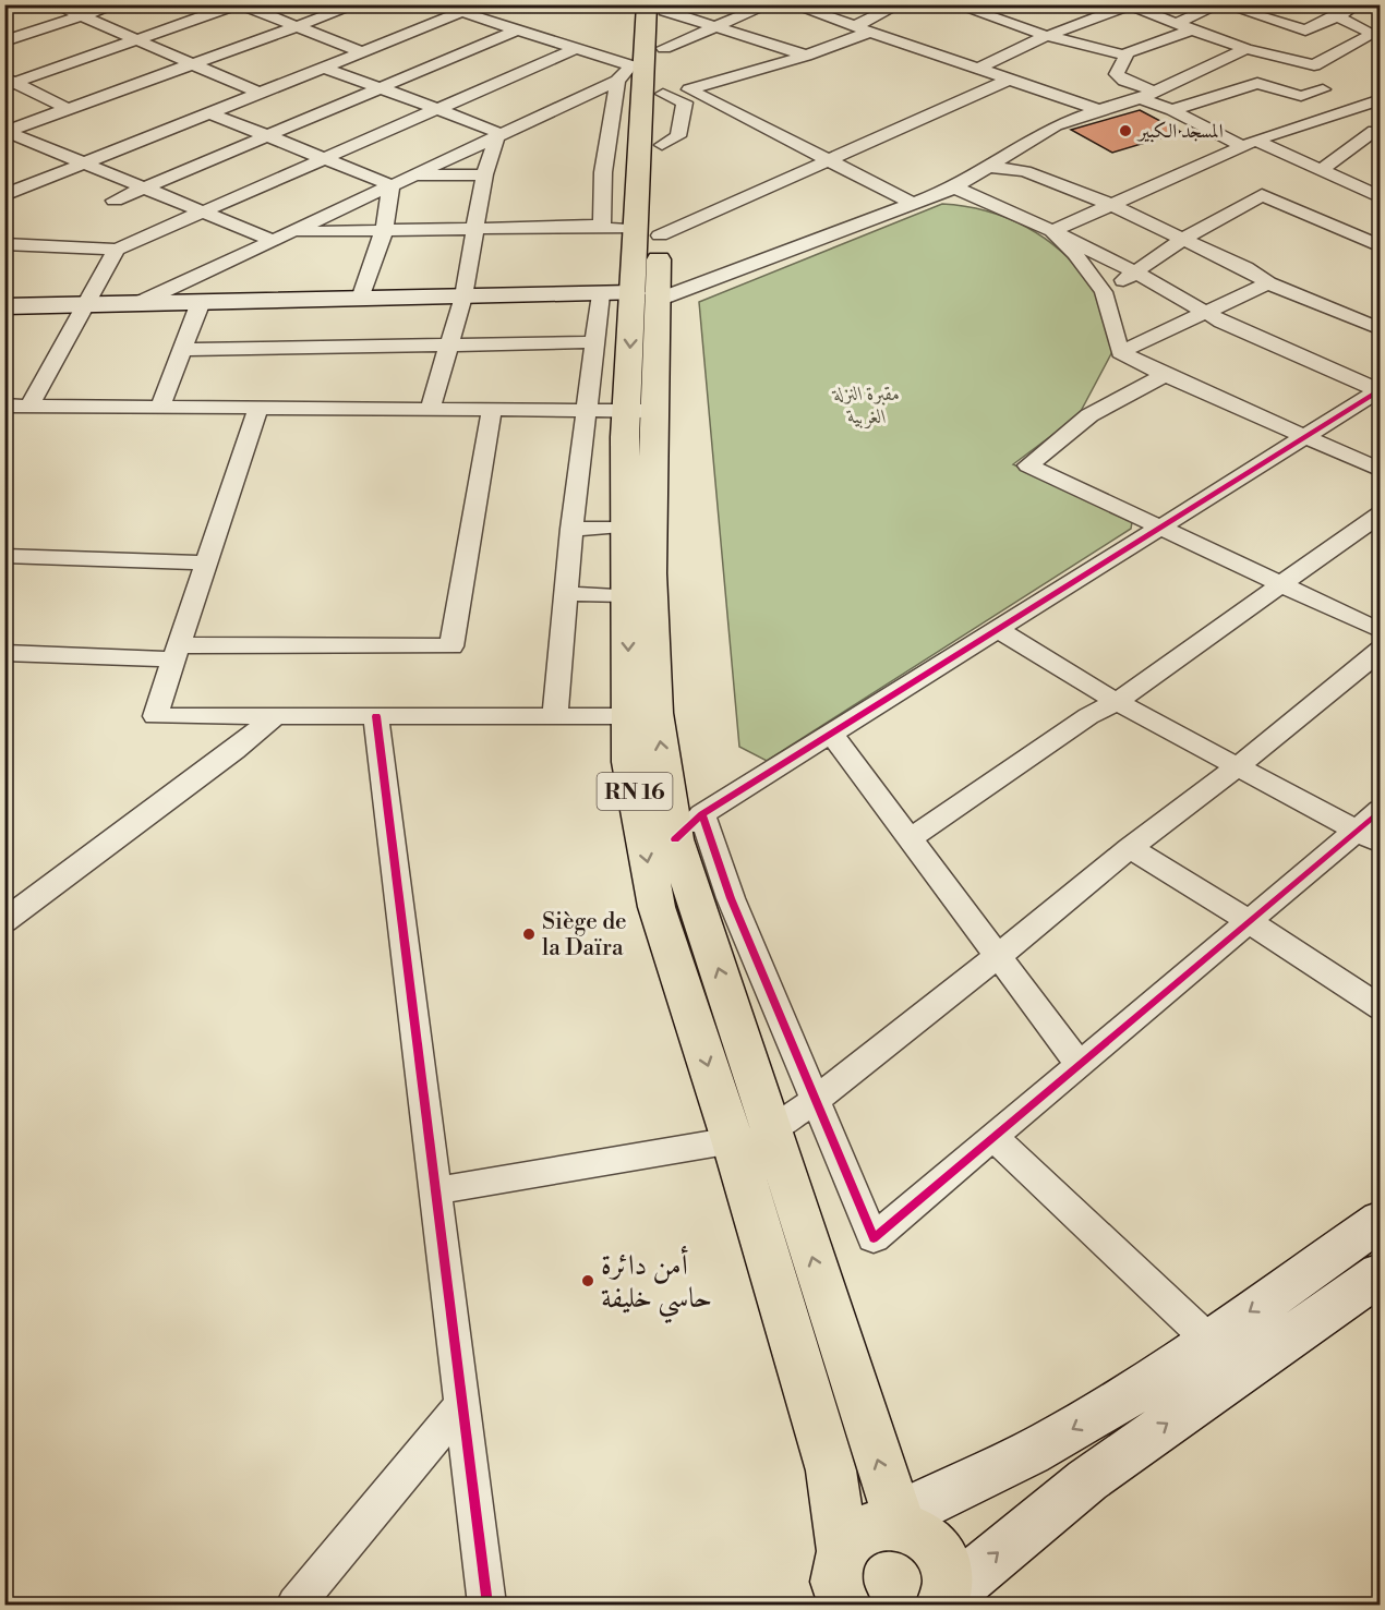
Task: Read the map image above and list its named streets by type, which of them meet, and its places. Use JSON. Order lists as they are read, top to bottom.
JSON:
{
  "streets": {
    "main road": ["RN 16"]
  },
  "parks": ["مقبرة النزلة الغربية"],
  "places": ["المسجد الكبير", "Siège de la Daïra", "أمن دائرة حاسي خليفة"]
}
